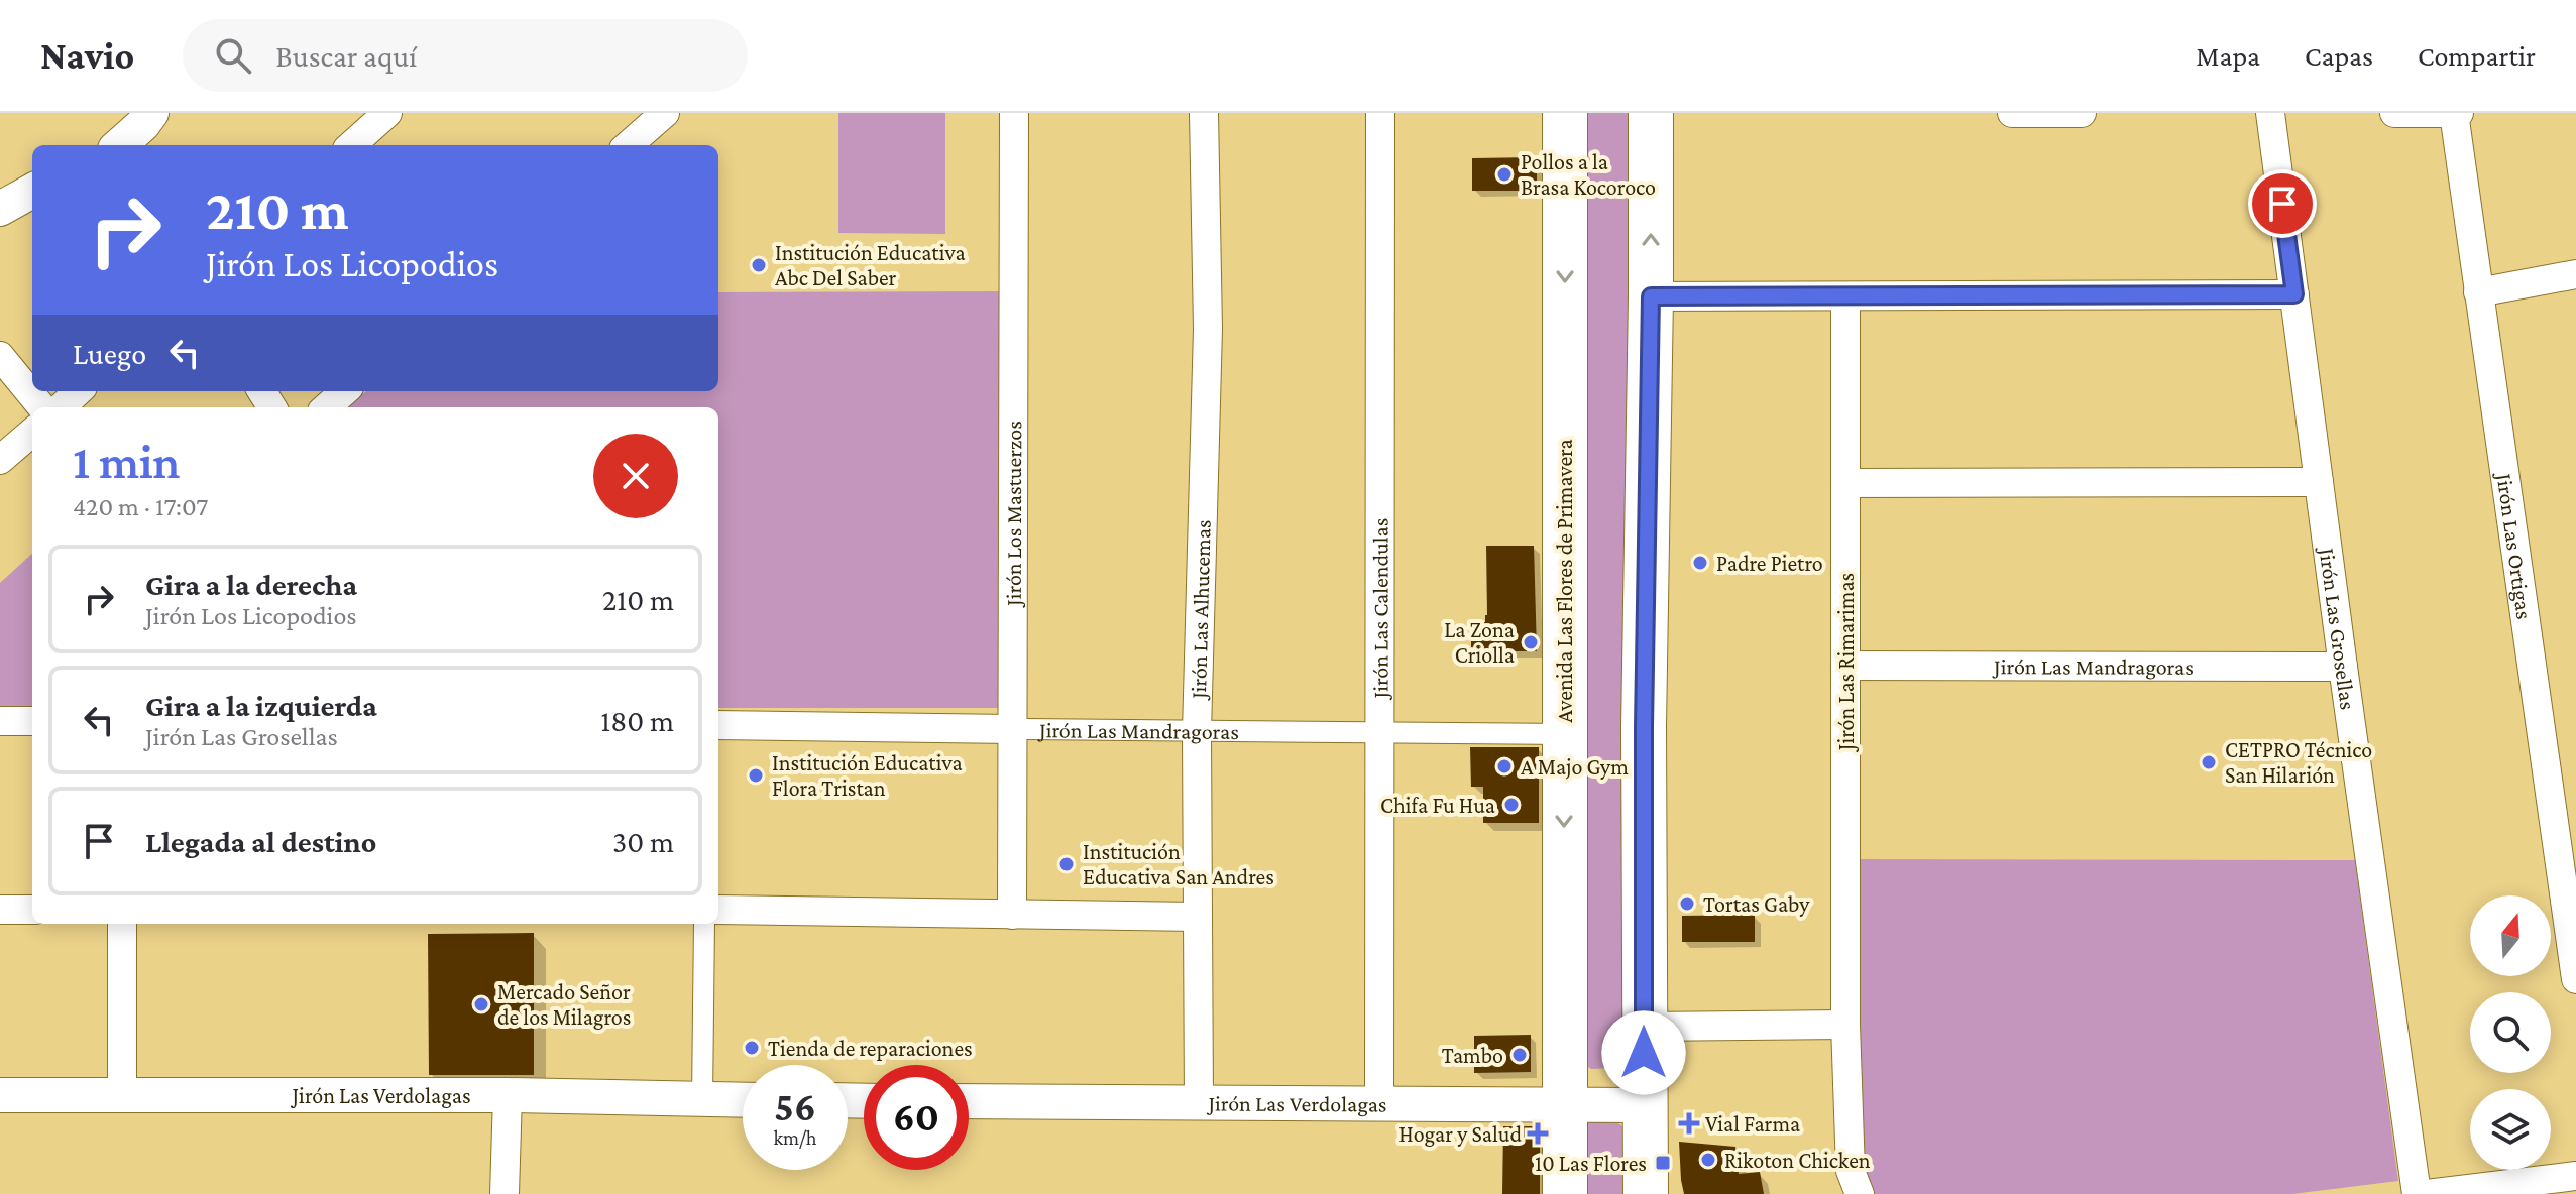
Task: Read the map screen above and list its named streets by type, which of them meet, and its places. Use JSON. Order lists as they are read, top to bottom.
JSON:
{
  "streets": {
    "main road": ["Avenida Las Flores de Primavera"],
    "street": [
      "Jirón Los Mastuerzos",
      "Jirón Las Ortigas",
      "Jirón Las Alhucemas",
      "Jirón Las Calendulas",
      "Jirón Las Grosellas",
      "Jirón Las Rimarimas",
      "Jirón Las Mandragoras",
      "Jirón Las Verdolagas"
    ]
  },
  "crossings": [
    ["Jirón Los Mastuerzos", "Jirón Las Mandragoras"],
    ["Avenida Las Flores de Primavera", "Jirón Las Mandragoras"],
    ["Avenida Las Flores de Primavera", "Jirón Las Verdolagas"],
    ["Jirón Las Alhucemas", "Jirón Las Mandragoras"],
    ["Jirón Las Alhucemas", "Jirón Las Verdolagas"],
    ["Jirón Las Calendulas", "Jirón Las Mandragoras"],
    ["Jirón Las Calendulas", "Jirón Las Verdolagas"],
    ["Jirón Las Grosellas", "Jirón Las Mandragoras"],
    ["Jirón Las Rimarimas", "Jirón Las Mandragoras"]
  ],
  "places": {
    "other": [
      "Pollos a la Brasa Kocoroco",
      "Institución Educativa Abc Del Saber",
      "Padre Pietro",
      "La Zona Criolla",
      "CETPRO Técnico San Hilarión",
      "A Majo Gym",
      "Institución Educativa Flora Tristan",
      "Chifa Fu Hua",
      "Institución Educativa San Andres",
      "Tortas Gaby",
      "Mercado Señor de los Milagros",
      "Tienda de reparaciones",
      "Tambo",
      "Rikoton Chicken"
    ],
    "health": ["Vial Farma", "Hogar y Salud"],
    "transit": ["10 Las Flores"]
  },
  "north": "top",
  "page": {
    "header": "Navio",
    "search": "Buscar aquí",
    "nav": ["Mapa", "Capas", "Compartir"],
    "turn": ["210 m", "Jirón Los Licopodios"],
    "then": "Luego",
    "heading": ["1 min", "420 m · 17:07"],
    "list": [
      {
        "name": "Gira a la derecha",
        "note": "Jirón Los Licopodios",
        "value": "210 m"
      },
      {
        "name": "Gira a la izquierda",
        "note": "Jirón Las Grosellas",
        "value": "180 m"
      },
      {
        "name": "Llegada al destino",
        "value": "30 m"
      }
    ],
    "speed": "56 km/h",
    "limit": "60"
  }
}
